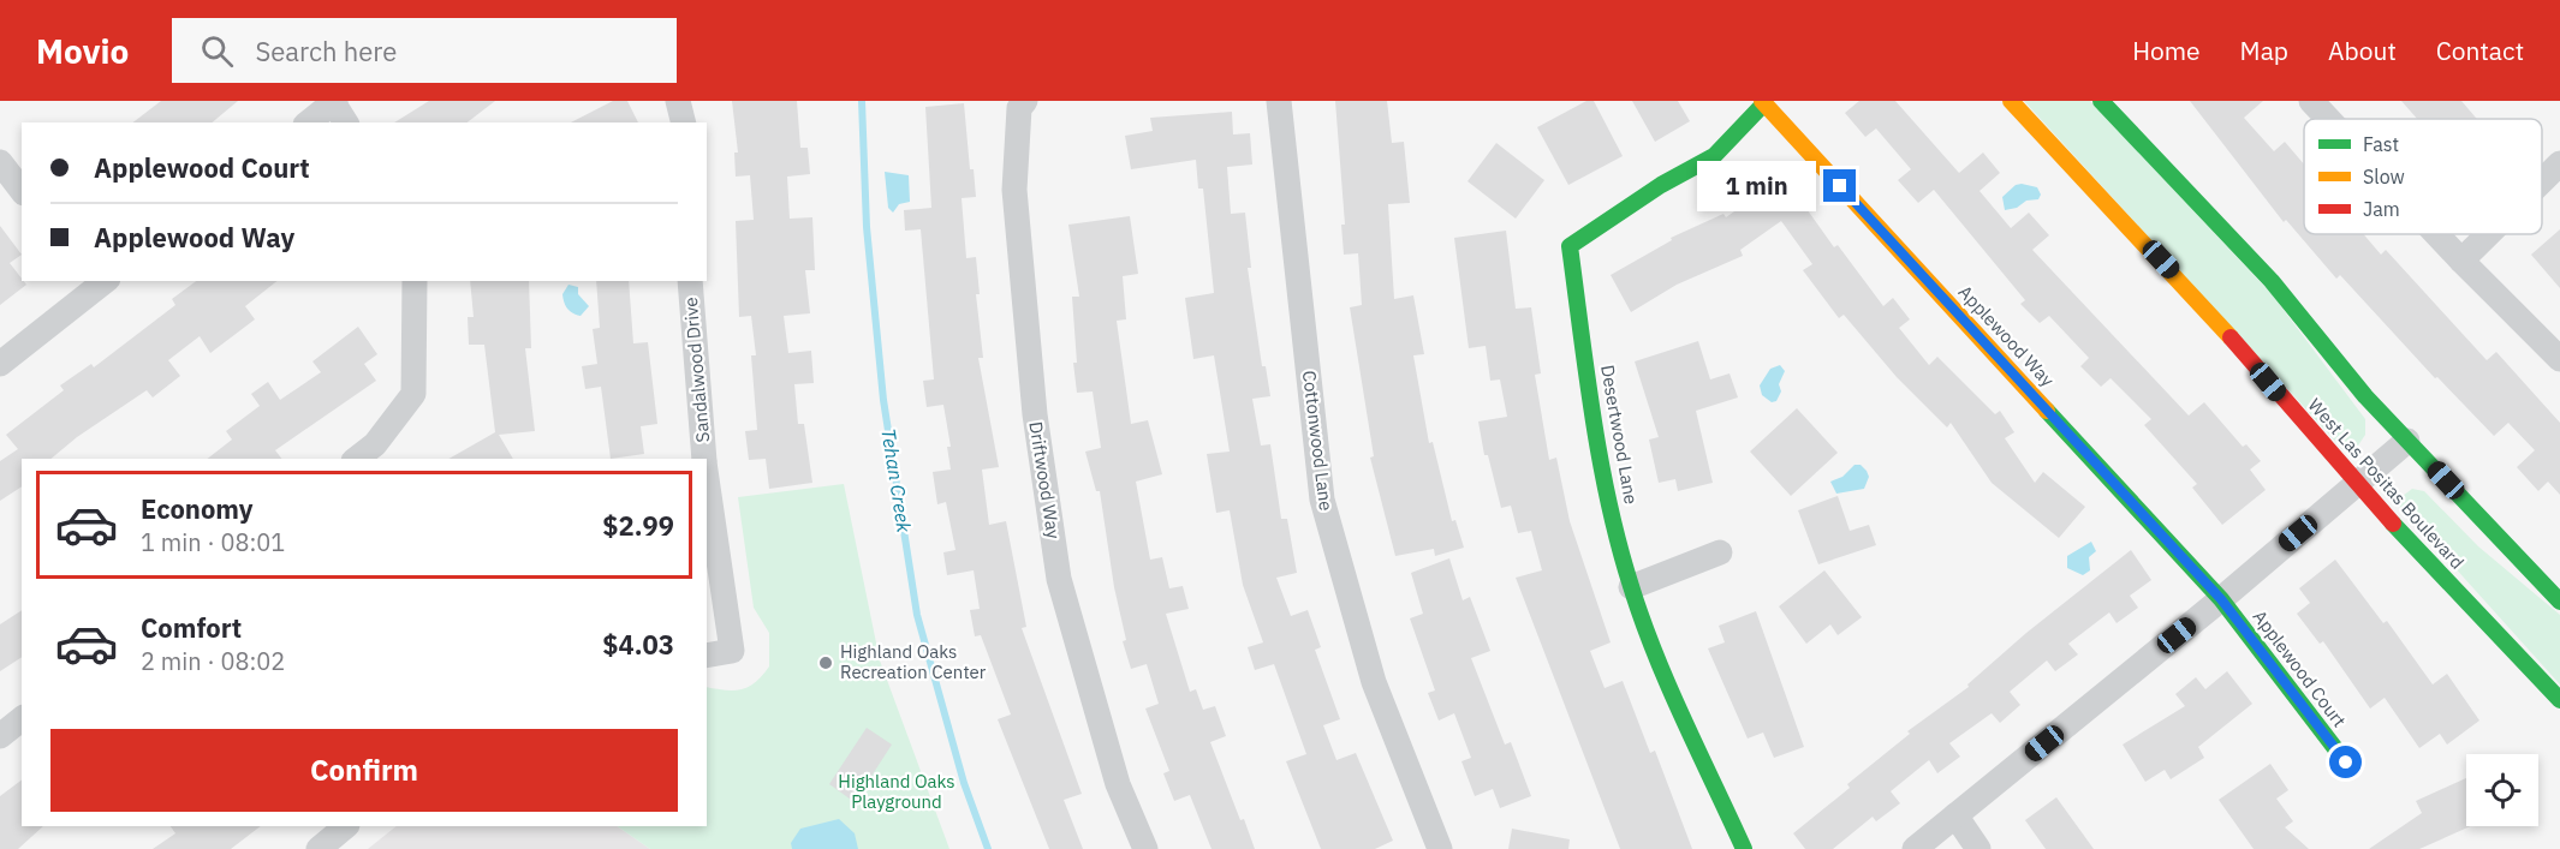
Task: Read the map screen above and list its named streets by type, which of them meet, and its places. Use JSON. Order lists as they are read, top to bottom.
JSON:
{
  "streets": {
    "street": [
      "Applewood Way",
      "Sandalwood Drive",
      "Desertwood Lane",
      "Cottonwood Lane",
      "Driftwood Way",
      "West Las Positas Boulevard",
      "Applewood Court"
    ]
  },
  "crossings": [
    ["Applewood Way", "Desertwood Lane"],
    ["Applewood Way", "Applewood Court"]
  ],
  "water": ["Tehan Creek"],
  "parks": ["Highland Oaks Playground"],
  "places": ["Highland Oaks Recreation Center"],
  "legend": ["Fast", "Slow", "Jam"],
  "page": {
    "header": "Movio",
    "search": "Search here",
    "nav": [
      "Home",
      "Map",
      "About",
      "Contact"
    ],
    "banner": ["Applewood Court", "Applewood Way"],
    "bubble": "1 min",
    "list": [
      {
        "name": "Economy",
        "note": "1 min · 08:01",
        "value": "$2.99"
      },
      {
        "name": "Comfort",
        "note": "2 min · 08:02",
        "value": "$4.03"
      }
    ],
    "buttons": "Confirm"
  }
}
